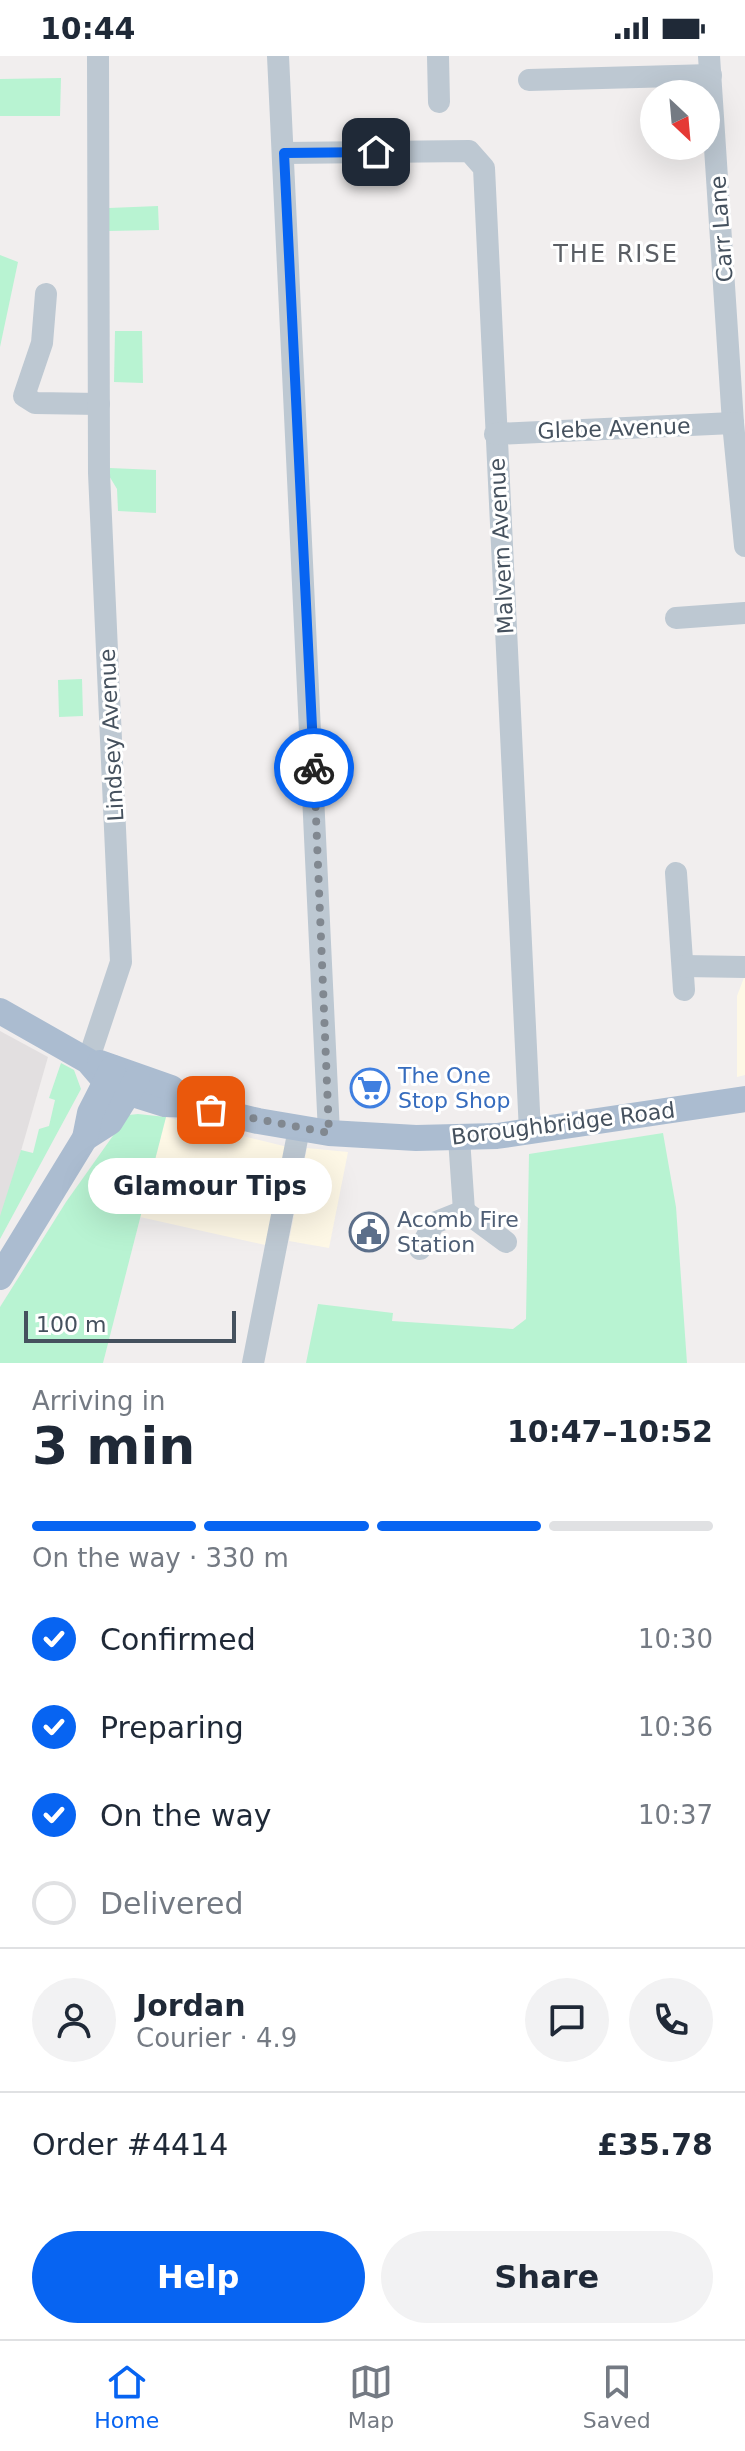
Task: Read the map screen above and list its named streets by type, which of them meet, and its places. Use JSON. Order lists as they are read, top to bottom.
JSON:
{
  "streets": {
    "main road": ["Boroughbridge Road"],
    "street": [
      "Carr Lane",
      "Glebe Avenue",
      "Malvern Avenue",
      "Lindsey Avenue"
    ]
  },
  "crossings": [
    ["Carr Lane", "Glebe Avenue"],
    ["Glebe Avenue", "Malvern Avenue"],
    ["Malvern Avenue", "Boroughbridge Road"],
    ["Lindsey Avenue", "Boroughbridge Road"]
  ],
  "districts": ["THE RISE"],
  "places": {
    "supermarket": ["The One Stop Shop"],
    "other": ["Glamour Tips"],
    "public building": ["Acomb Fire Station"]
  },
  "scale_bar": "100 m",
  "north": "bottom right",
  "page": {
    "status": "10:44",
    "bubble": "Glamour Tips",
    "scale": "100 m",
    "heading": ["3 min", "Arriving in", "10:47–10:52"],
    "panel": [
      "Jordan",
      "Courier · 4.9",
      "Order #4414",
      "£35.78"
    ],
    "bar": "On the way · 330 m",
    "list": [
      ["Confirmed", "10:30"],
      ["Preparing", "10:36"],
      ["On the way", "10:37"],
      "Delivered"
    ],
    "buttons": ["Help", "Share"],
    "tabs": ["Home", "Map", "Saved"]
  }
}
